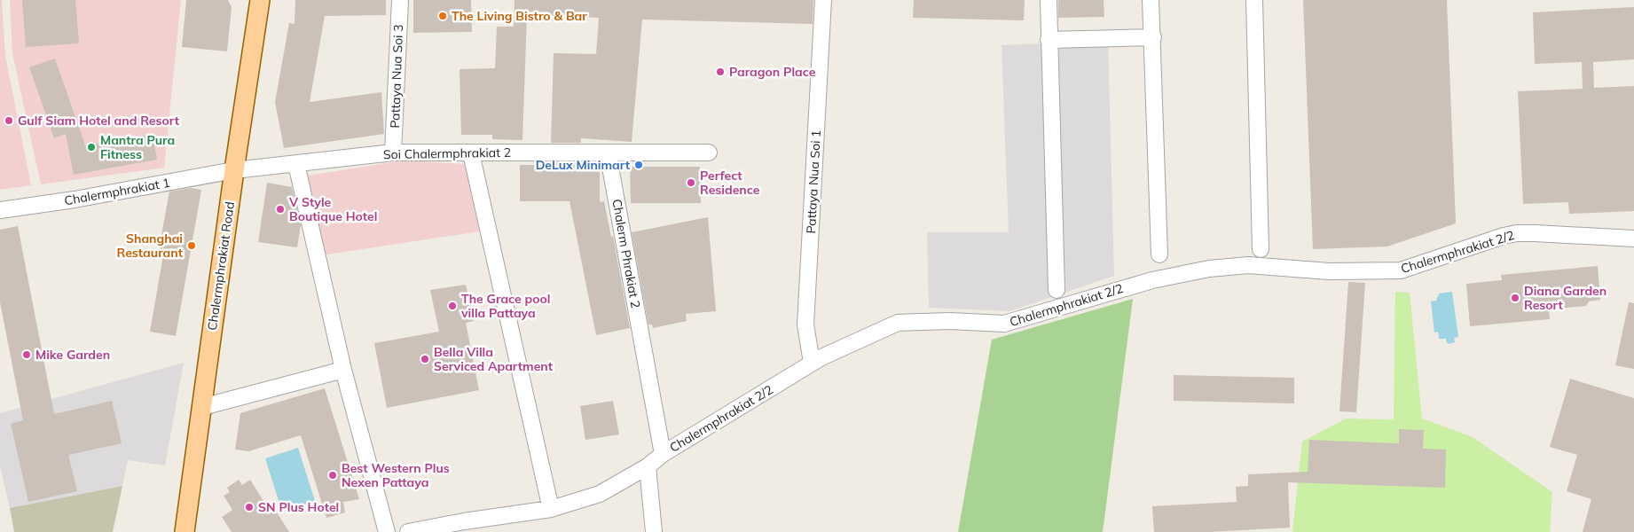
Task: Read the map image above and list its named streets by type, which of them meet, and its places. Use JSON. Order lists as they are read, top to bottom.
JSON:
{
  "streets": {
    "main road": ["Chalermphrakiat Road"],
    "street": [
      "Pattaya Nua Soi 3",
      "Soi Chalermphrakiat 2",
      "Pattaya Nua Soi 1",
      "Chalermphrakiat 1",
      "Chalermphrakiat 2/2",
      "Chalerm Phrakiat 2"
    ]
  },
  "crossings": [
    ["Pattaya Nua Soi 3", "Soi Chalermphrakiat 2"],
    ["Soi Chalermphrakiat 2", "Chalermphrakiat 1"],
    ["Soi Chalermphrakiat 2", "Chalerm Phrakiat 2"],
    ["Soi Chalermphrakiat 2", "Chalermphrakiat Road"],
    ["Pattaya Nua Soi 1", "Chalermphrakiat 2/2"],
    ["Chalermphrakiat 1", "Chalermphrakiat Road"],
    ["Chalermphrakiat 2/2", "Chalerm Phrakiat 2"]
  ],
  "places": [
    "The Living Bistro & Bar",
    "Paragon Place",
    "Gulf Siam Hotel and Resort",
    "Mantra Pura Fitness",
    "DeLux Minimart",
    "Perfect Residence",
    "V Style Boutique Hotel",
    "Shanghai Restaurant",
    "Diana Garden Resort",
    "The Grace pool villa Pattaya",
    "Mike Garden",
    "Bella Villa Serviced Apartment",
    "Best Western Plus Nexen Pattaya",
    "SN Plus Hotel"
  ]
}
